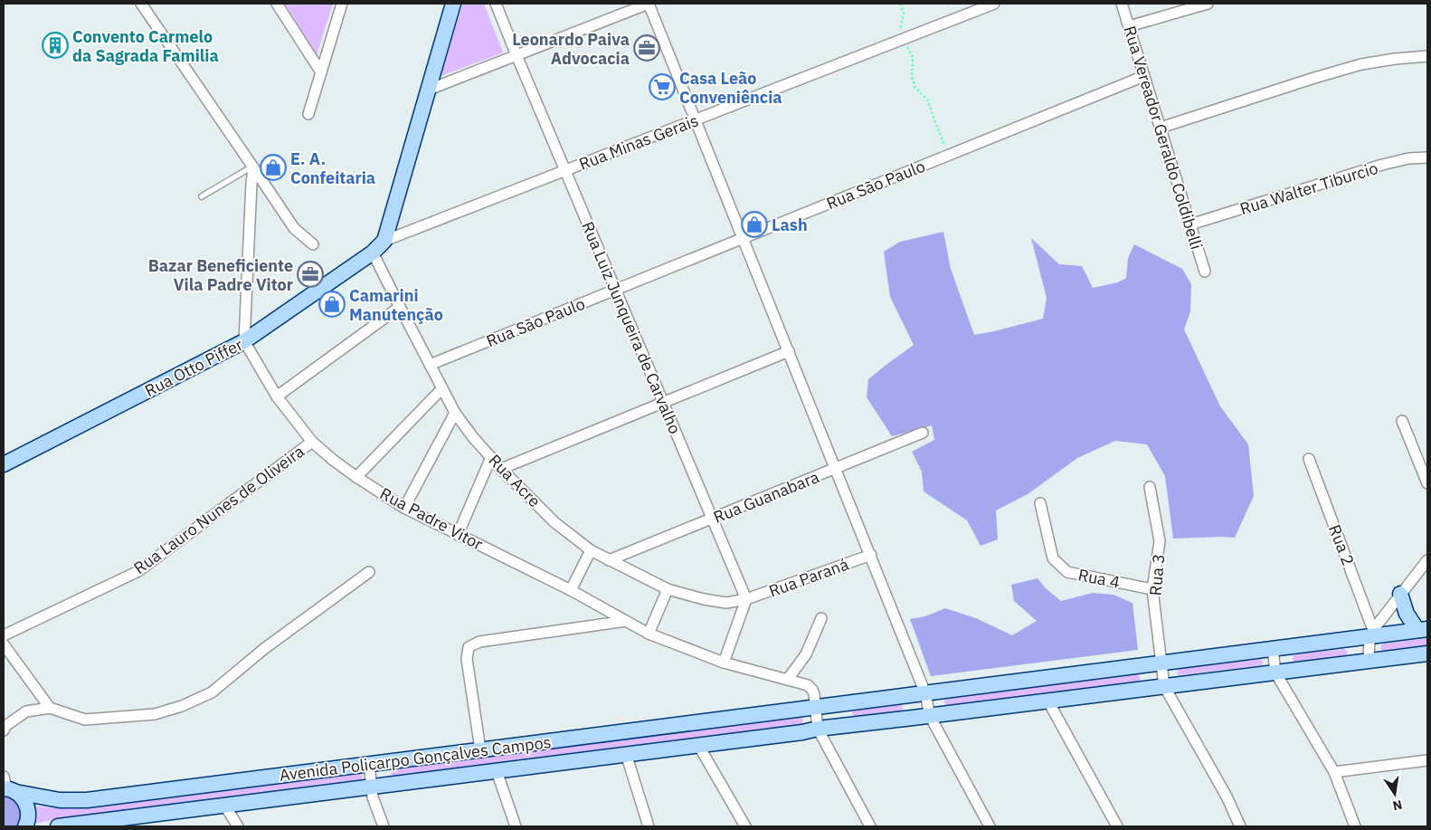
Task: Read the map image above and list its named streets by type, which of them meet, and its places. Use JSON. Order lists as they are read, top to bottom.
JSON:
{
  "streets": {
    "street": [
      "Rua Vereador Geraldo Coldibelli",
      "Rua Minas Gerais",
      "Rua São Paulo",
      "Rua Walter Tiburcio",
      "Rua Luiz Junqueira de Carvalho",
      "Rua Otto Piffer",
      "Rua Acre",
      "Rua Guanabara",
      "Rua Lauro Nunes de Oliveira",
      "Rua Padre Vitor",
      "Rua 2",
      "Rua 3",
      "Rua Paraná",
      "Rua 4",
      "Avenida Policarpo Gonçalves Campos"
    ]
  },
  "crossings": [
    ["Rua Vereador Geraldo Coldibelli", "Rua São Paulo"],
    ["Rua Vereador Geraldo Coldibelli", "Rua Walter Tiburcio"],
    ["Rua Minas Gerais", "Rua Luiz Junqueira de Carvalho"],
    ["Rua Minas Gerais", "Rua Otto Piffer"],
    ["Rua São Paulo", "Rua Luiz Junqueira de Carvalho"],
    ["Rua São Paulo", "Rua Acre"],
    ["Rua Luiz Junqueira de Carvalho", "Rua Acre"],
    ["Rua Luiz Junqueira de Carvalho", "Rua Guanabara"],
    ["Rua Luiz Junqueira de Carvalho", "Rua Paraná"],
    ["Rua Otto Piffer", "Rua Acre"],
    ["Rua Otto Piffer", "Rua Padre Vitor"],
    ["Rua Acre", "Rua Guanabara"],
    ["Rua Acre", "Rua Paraná"],
    ["Rua Lauro Nunes de Oliveira", "Rua Padre Vitor"],
    ["Rua Padre Vitor", "Avenida Policarpo Gonçalves Campos"],
    ["Rua 2", "Avenida Policarpo Gonçalves Campos"],
    ["Rua 3", "Rua 4"],
    ["Rua 3", "Avenida Policarpo Gonçalves Campos"]
  ],
  "places": {
    "building": ["Convento Carmelo da Sagrada Familia"],
    "office": ["Leonardo Paiva Advocacia", "Bazar Beneficiente Vila Padre Vitor"],
    "supermarket": ["Casa Leão Conveniência"],
    "shop": ["E. A. Confeitaria", "Lash", "Camarini Manutenção"]
  },
  "north": "bottom"
}
